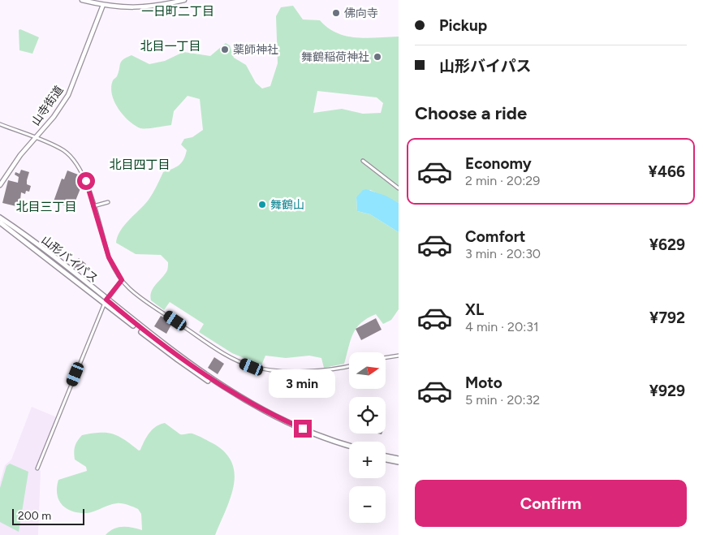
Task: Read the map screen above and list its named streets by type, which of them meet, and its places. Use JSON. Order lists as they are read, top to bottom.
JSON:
{
  "streets": {
    "highway": ["山形バイパス"],
    "main road": ["山寺街道"]
  },
  "districts": [
    "一日町二丁目",
    "北目一丁目",
    "北目四丁目",
    "北目三丁目"
  ],
  "places": [
    "佛向寺",
    "薬師神社",
    "舞鶴稲荷神社",
    "舞鶴山"
  ],
  "scale_bar": "200 m",
  "north": "right",
  "page": {
    "banner": ["Pickup", "山形バイパス"],
    "heading": "Choose a ride",
    "list": [
      {
        "name": "Economy",
        "note": "2 min · 20:29",
        "value": "¥466"
      },
      {
        "name": "Comfort",
        "note": "3 min · 20:30",
        "value": "¥629"
      },
      {
        "name": "XL",
        "note": "4 min · 20:31",
        "value": "¥792"
      },
      {
        "name": "Moto",
        "note": "5 min · 20:32",
        "value": "¥929"
      }
    ],
    "map_buttons": ["+", "−"],
    "bubble": "3 min",
    "buttons": "Confirm",
    "scale": "200 m"
  }
}
